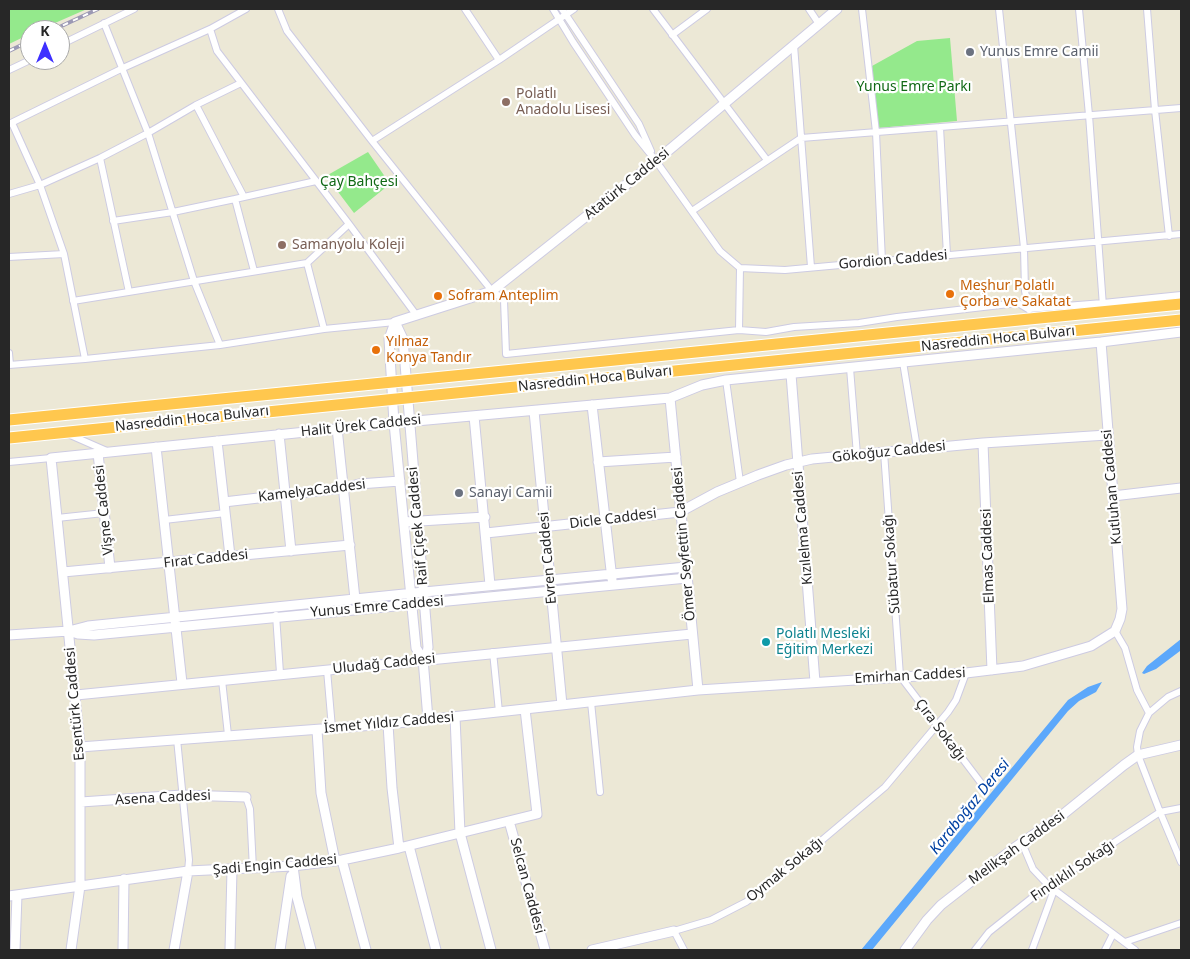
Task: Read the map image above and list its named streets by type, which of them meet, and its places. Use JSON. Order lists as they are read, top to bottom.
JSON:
{
  "streets": {
    "highway": ["Nasreddin Hoca Bulvarı"],
    "street": [
      "Atatürk Caddesi",
      "Gordion Caddesi",
      "Halit Ürek Caddesi",
      "Gökoğuz Caddesi",
      "Kutluhan Caddesi",
      "KamelyaCaddesi",
      "Vişne Caddesi",
      "Dicle Caddesi",
      "Raif Çiçek Caddesi",
      "Kızılelma Caddesi",
      "Ömer Seyfettin Caddesi",
      "Elmas Caddesi",
      "Evren Caddesi",
      "Fırat Caddesi",
      "Sübatur Sokağı",
      "Yunus Emre Caddesi",
      "Uludağ Caddesi",
      "Emirhan Caddesi",
      "Esentürk Caddesi",
      "İsmet Yıldız Caddesi",
      "Çıra Sokağı",
      "Asena Caddesi",
      "Melikşah Caddesi",
      "Şadi Engin Caddesi",
      "Oymak Sokağı",
      "Fındıklıl Sokağı",
      "Selcan Caddesi"
    ]
  },
  "crossings": [
    ["Atatürk Caddesi", "Raif Çiçek Caddesi"],
    ["Nasreddin Hoca Bulvarı", "Raif Çiçek Caddesi"],
    ["Halit Ürek Caddesi", "Kutluhan Caddesi"],
    ["Halit Ürek Caddesi", "Vişne Caddesi"],
    ["Halit Ürek Caddesi", "Raif Çiçek Caddesi"],
    ["Halit Ürek Caddesi", "Kızılelma Caddesi"],
    ["Halit Ürek Caddesi", "Ömer Seyfettin Caddesi"],
    ["Halit Ürek Caddesi", "Evren Caddesi"],
    ["Halit Ürek Caddesi", "Esentürk Caddesi"],
    ["Gökoğuz Caddesi", "Kutluhan Caddesi"],
    ["Gökoğuz Caddesi", "Dicle Caddesi"],
    ["Gökoğuz Caddesi", "Kızılelma Caddesi"],
    ["Gökoğuz Caddesi", "Ömer Seyfettin Caddesi"],
    ["Gökoğuz Caddesi", "Elmas Caddesi"],
    ["Gökoğuz Caddesi", "Sübatur Sokağı"],
    ["Kutluhan Caddesi", "Emirhan Caddesi"],
    ["KamelyaCaddesi", "Raif Çiçek Caddesi"],
    ["Vişne Caddesi", "Fırat Caddesi"],
    ["Dicle Caddesi", "Ömer Seyfettin Caddesi"],
    ["Dicle Caddesi", "Evren Caddesi"],
    ["Raif Çiçek Caddesi", "Yunus Emre Caddesi"],
    ["Raif Çiçek Caddesi", "Uludağ Caddesi"],
    ["Raif Çiçek Caddesi", "İsmet Yıldız Caddesi"],
    ["Kızılelma Caddesi", "Emirhan Caddesi"],
    ["Ömer Seyfettin Caddesi", "Yunus Emre Caddesi"],
    ["Ömer Seyfettin Caddesi", "Uludağ Caddesi"],
    ["Ömer Seyfettin Caddesi", "Emirhan Caddesi"],
    ["Ömer Seyfettin Caddesi", "İsmet Yıldız Caddesi"],
    ["Elmas Caddesi", "Emirhan Caddesi"],
    ["Evren Caddesi", "Yunus Emre Caddesi"],
    ["Evren Caddesi", "Uludağ Caddesi"],
    ["Evren Caddesi", "İsmet Yıldız Caddesi"],
    ["Fırat Caddesi", "Esentürk Caddesi"],
    ["Sübatur Sokağı", "Emirhan Caddesi"],
    ["Sübatur Sokağı", "Çıra Sokağı"],
    ["Yunus Emre Caddesi", "Esentürk Caddesi"],
    ["Uludağ Caddesi", "Esentürk Caddesi"],
    ["Emirhan Caddesi", "İsmet Yıldız Caddesi"],
    ["Emirhan Caddesi", "Çıra Sokağı"],
    ["Emirhan Caddesi", "Oymak Sokağı"],
    ["Esentürk Caddesi", "İsmet Yıldız Caddesi"],
    ["Esentürk Caddesi", "Asena Caddesi"],
    ["Esentürk Caddesi", "Şadi Engin Caddesi"],
    ["İsmet Yıldız Caddesi", "Şadi Engin Caddesi"],
    ["Çıra Sokağı", "Oymak Sokağı"],
    ["Şadi Engin Caddesi", "Selcan Caddesi"]
  ],
  "water": ["Karaboğaz Deresi"],
  "parks": ["Yunus Emre Parkı", "Çay Bahçesi"],
  "places": [
    "Yunus Emre Camii",
    "Polatlı Anadolu Lisesi",
    "Samanyolu Koleji",
    "Meşhur Polatlı Çorba ve Sakatat",
    "Sofram Anteplim",
    "Yılmaz Konya Tandır",
    "Sanayi Camii",
    "Polatlı Mesleki Eğitim Merkezi"
  ],
  "north": "top"
}
